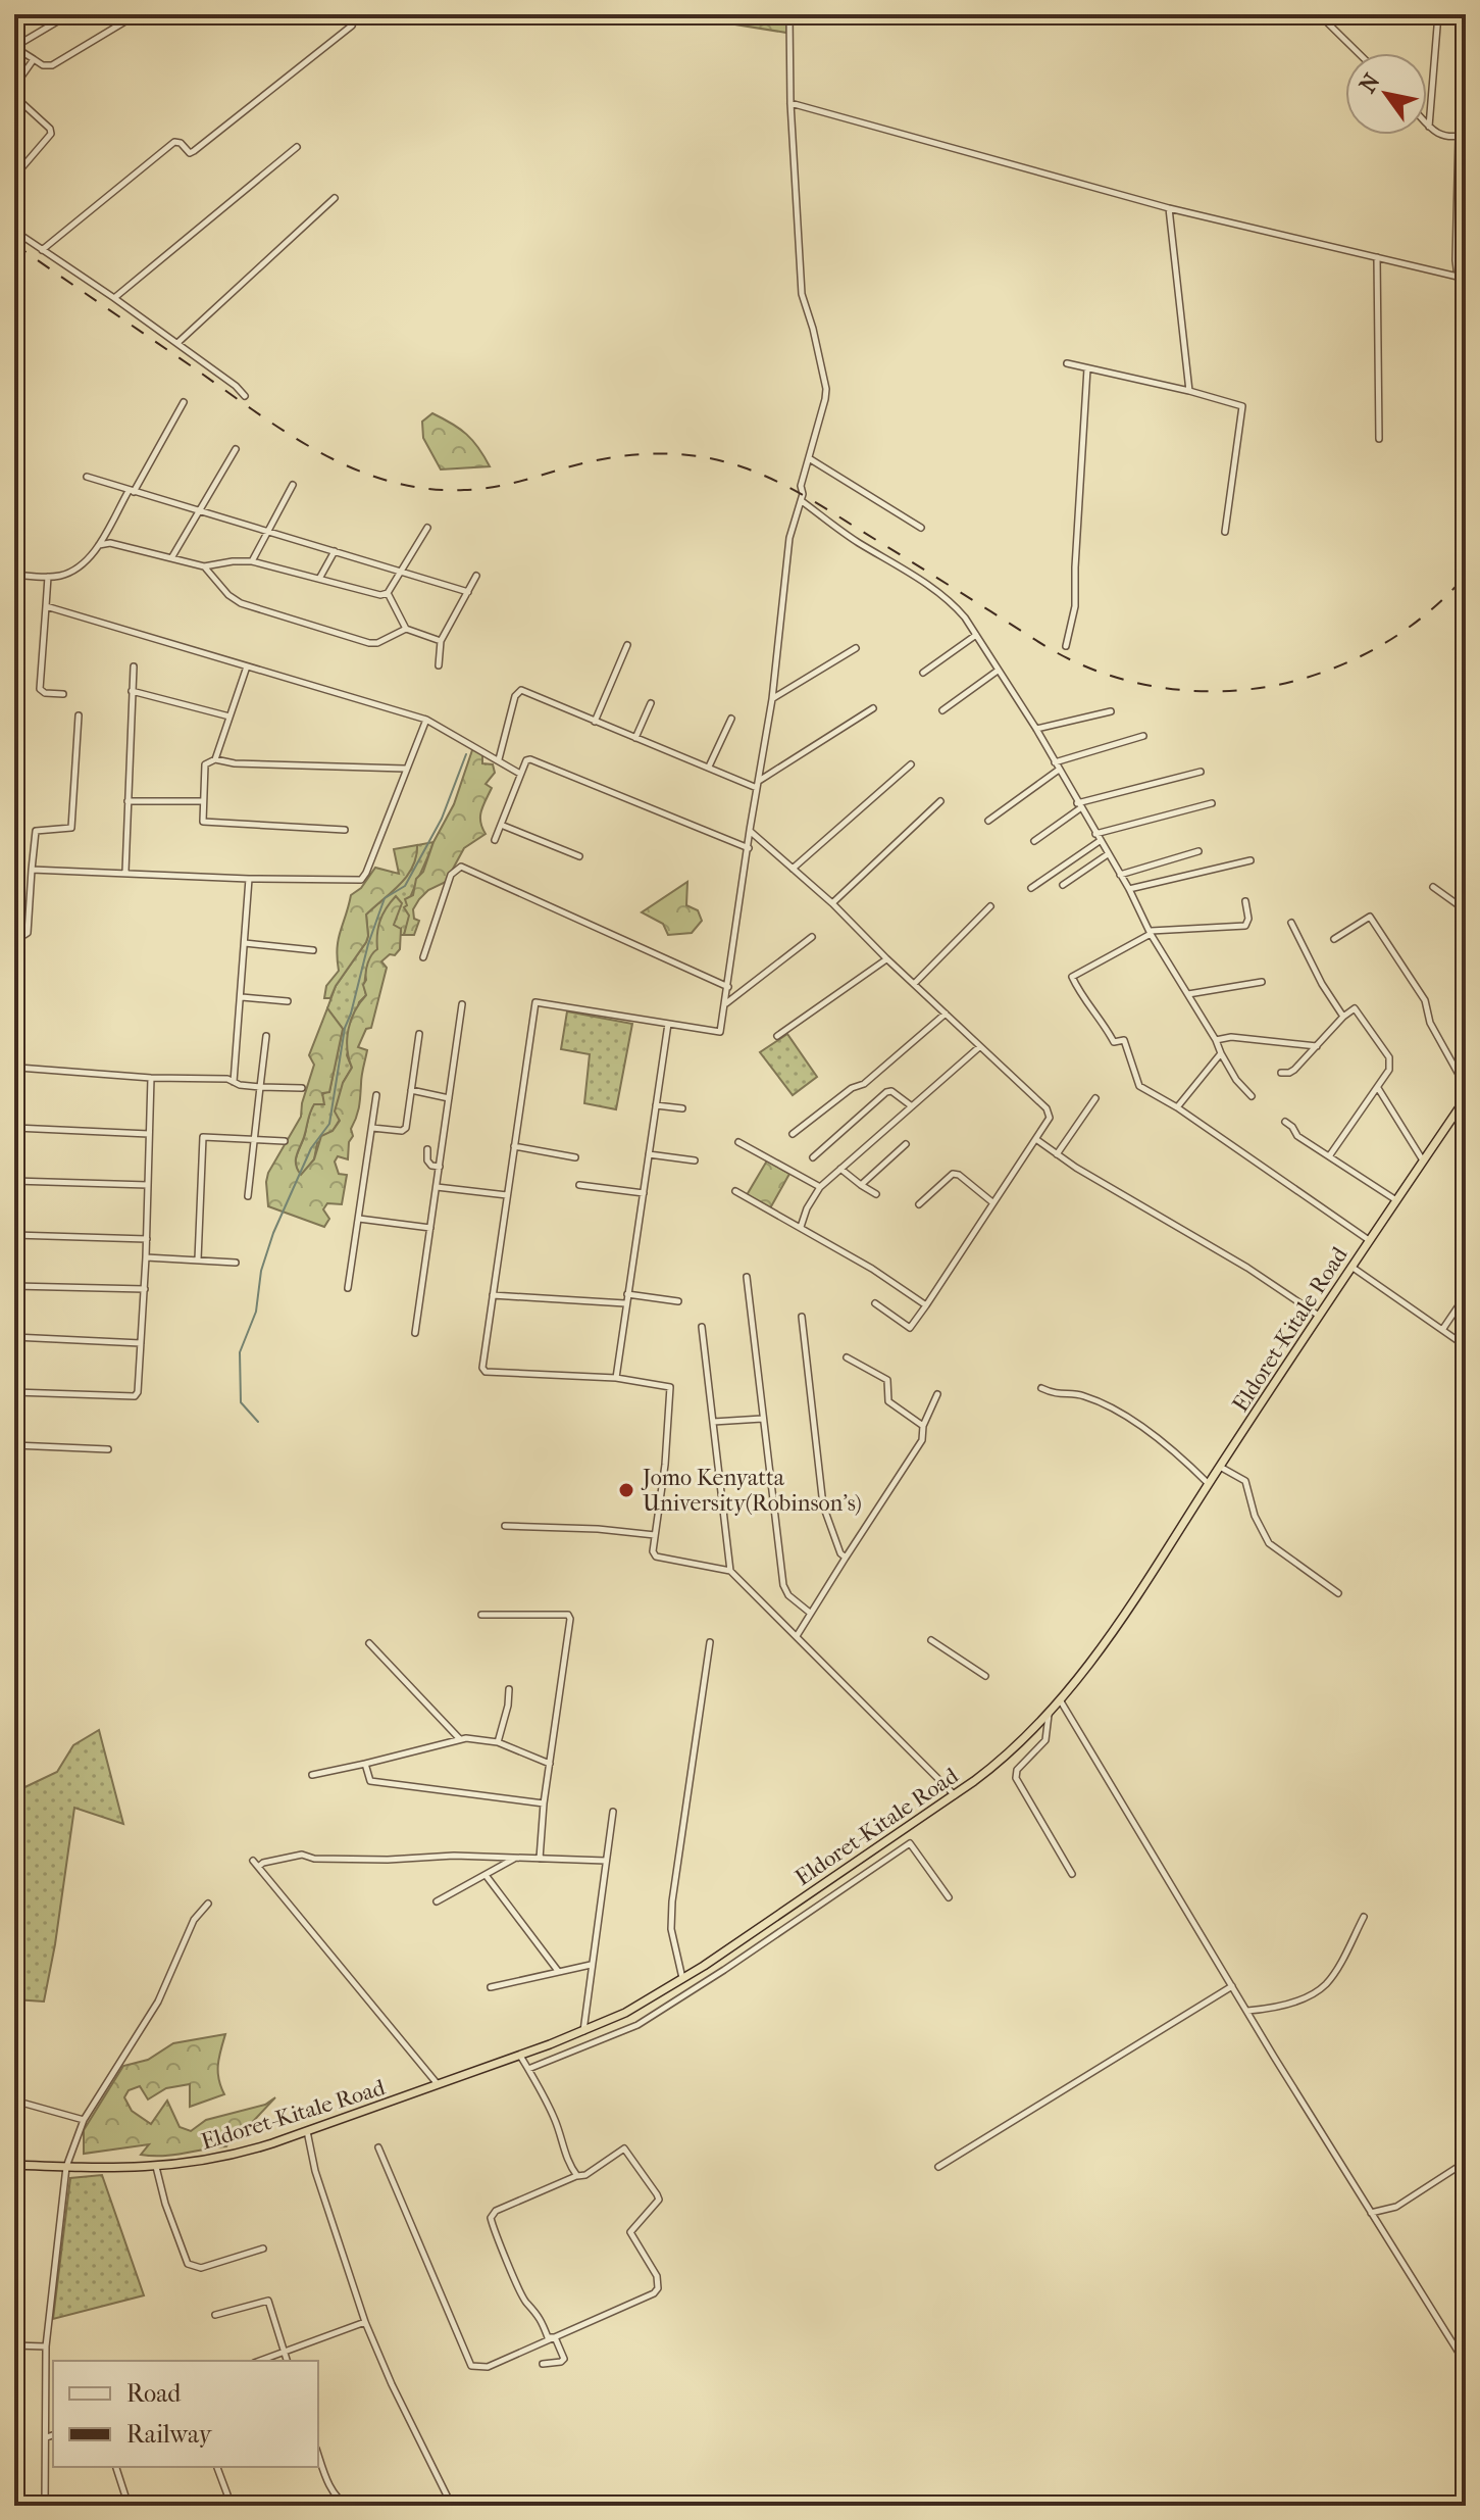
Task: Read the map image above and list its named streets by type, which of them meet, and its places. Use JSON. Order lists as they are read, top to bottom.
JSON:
{
  "streets": {
    "highway": ["Eldoret-Kitale Road"]
  },
  "places": ["Jomo Kenyatta University(Robinson's)"],
  "legend": ["Road", "Railway"],
  "north": "top left"
}
